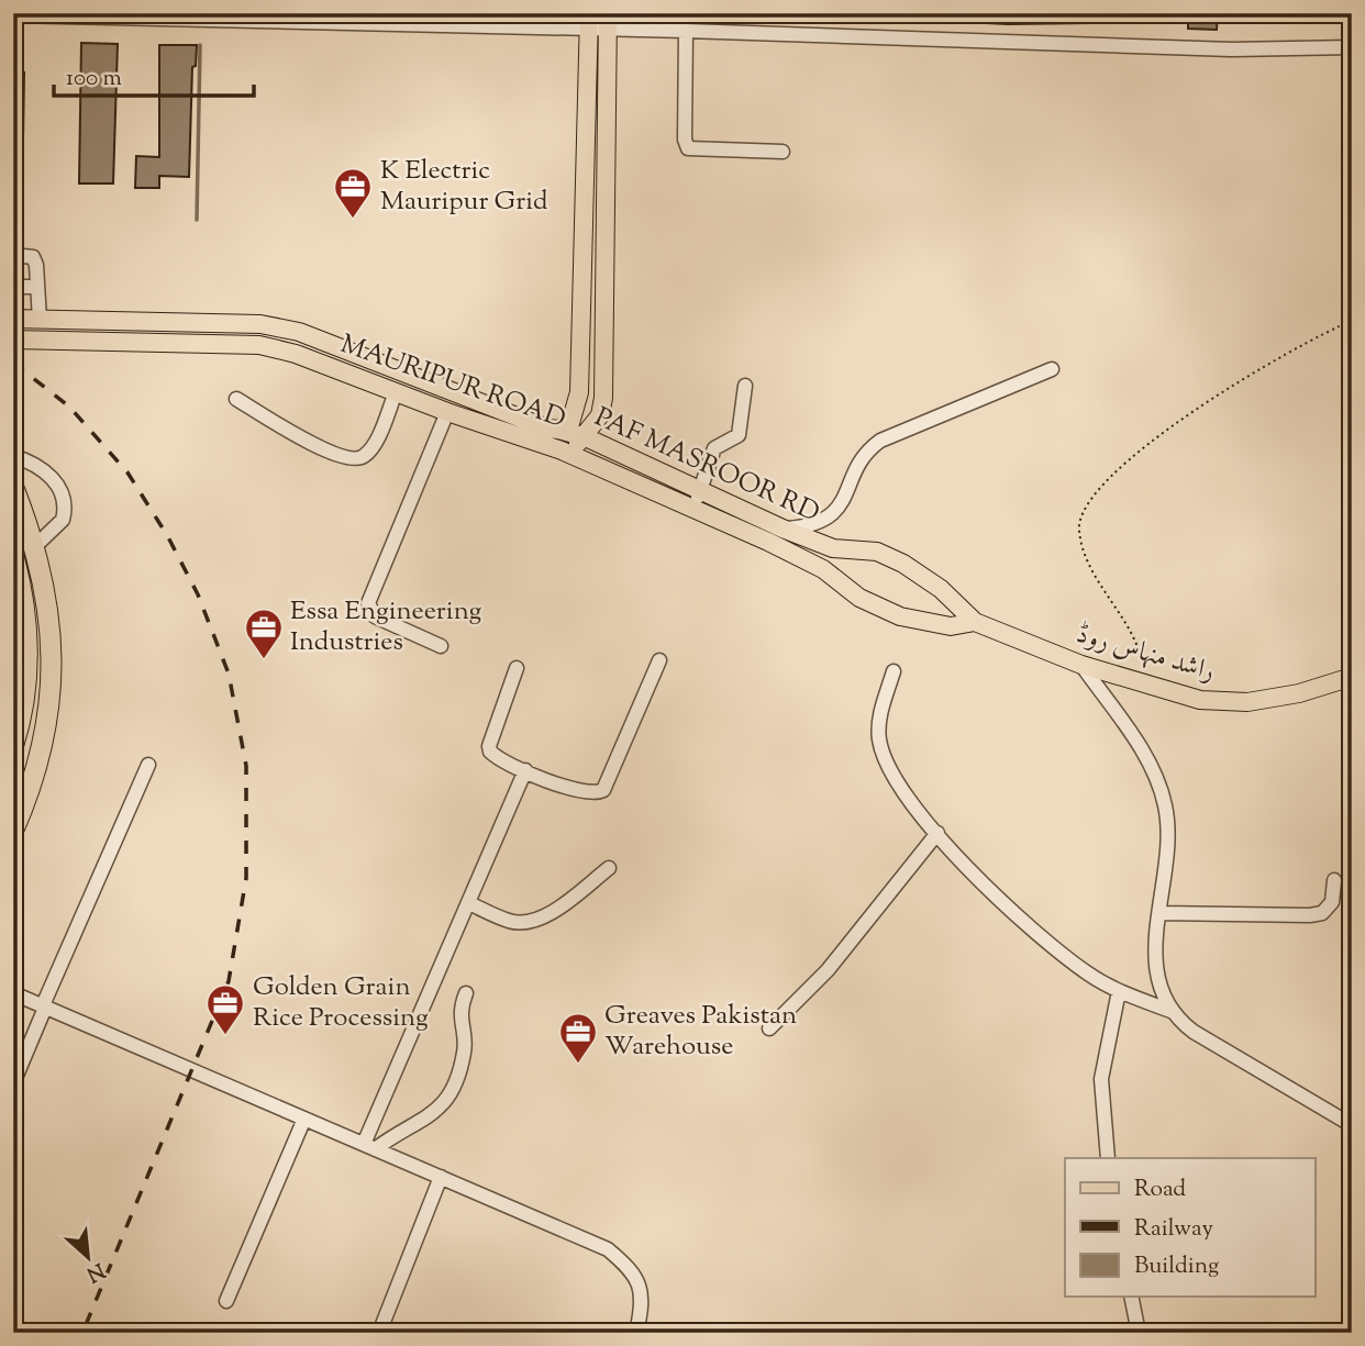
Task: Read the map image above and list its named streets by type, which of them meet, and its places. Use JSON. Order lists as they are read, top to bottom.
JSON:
{
  "streets": {
    "main road": ["MAURIPUR ROAD", "PAF MASROOR RD", "راشد منہاس روڈ"]
  },
  "crossings": [
    ["MAURIPUR ROAD", "PAF MASROOR RD"],
    ["PAF MASROOR RD", "راشد منہاس روڈ"]
  ],
  "places": {
    "office": [
      "K Electric Mauripur Grid",
      "Essa Engineering Industries",
      "Golden Grain Rice Processing",
      "Greaves Pakistan Warehouse"
    ]
  },
  "legend": ["Road", "Railway", "Building"],
  "scale_bar": "100 m",
  "north": "bottom right"
}
